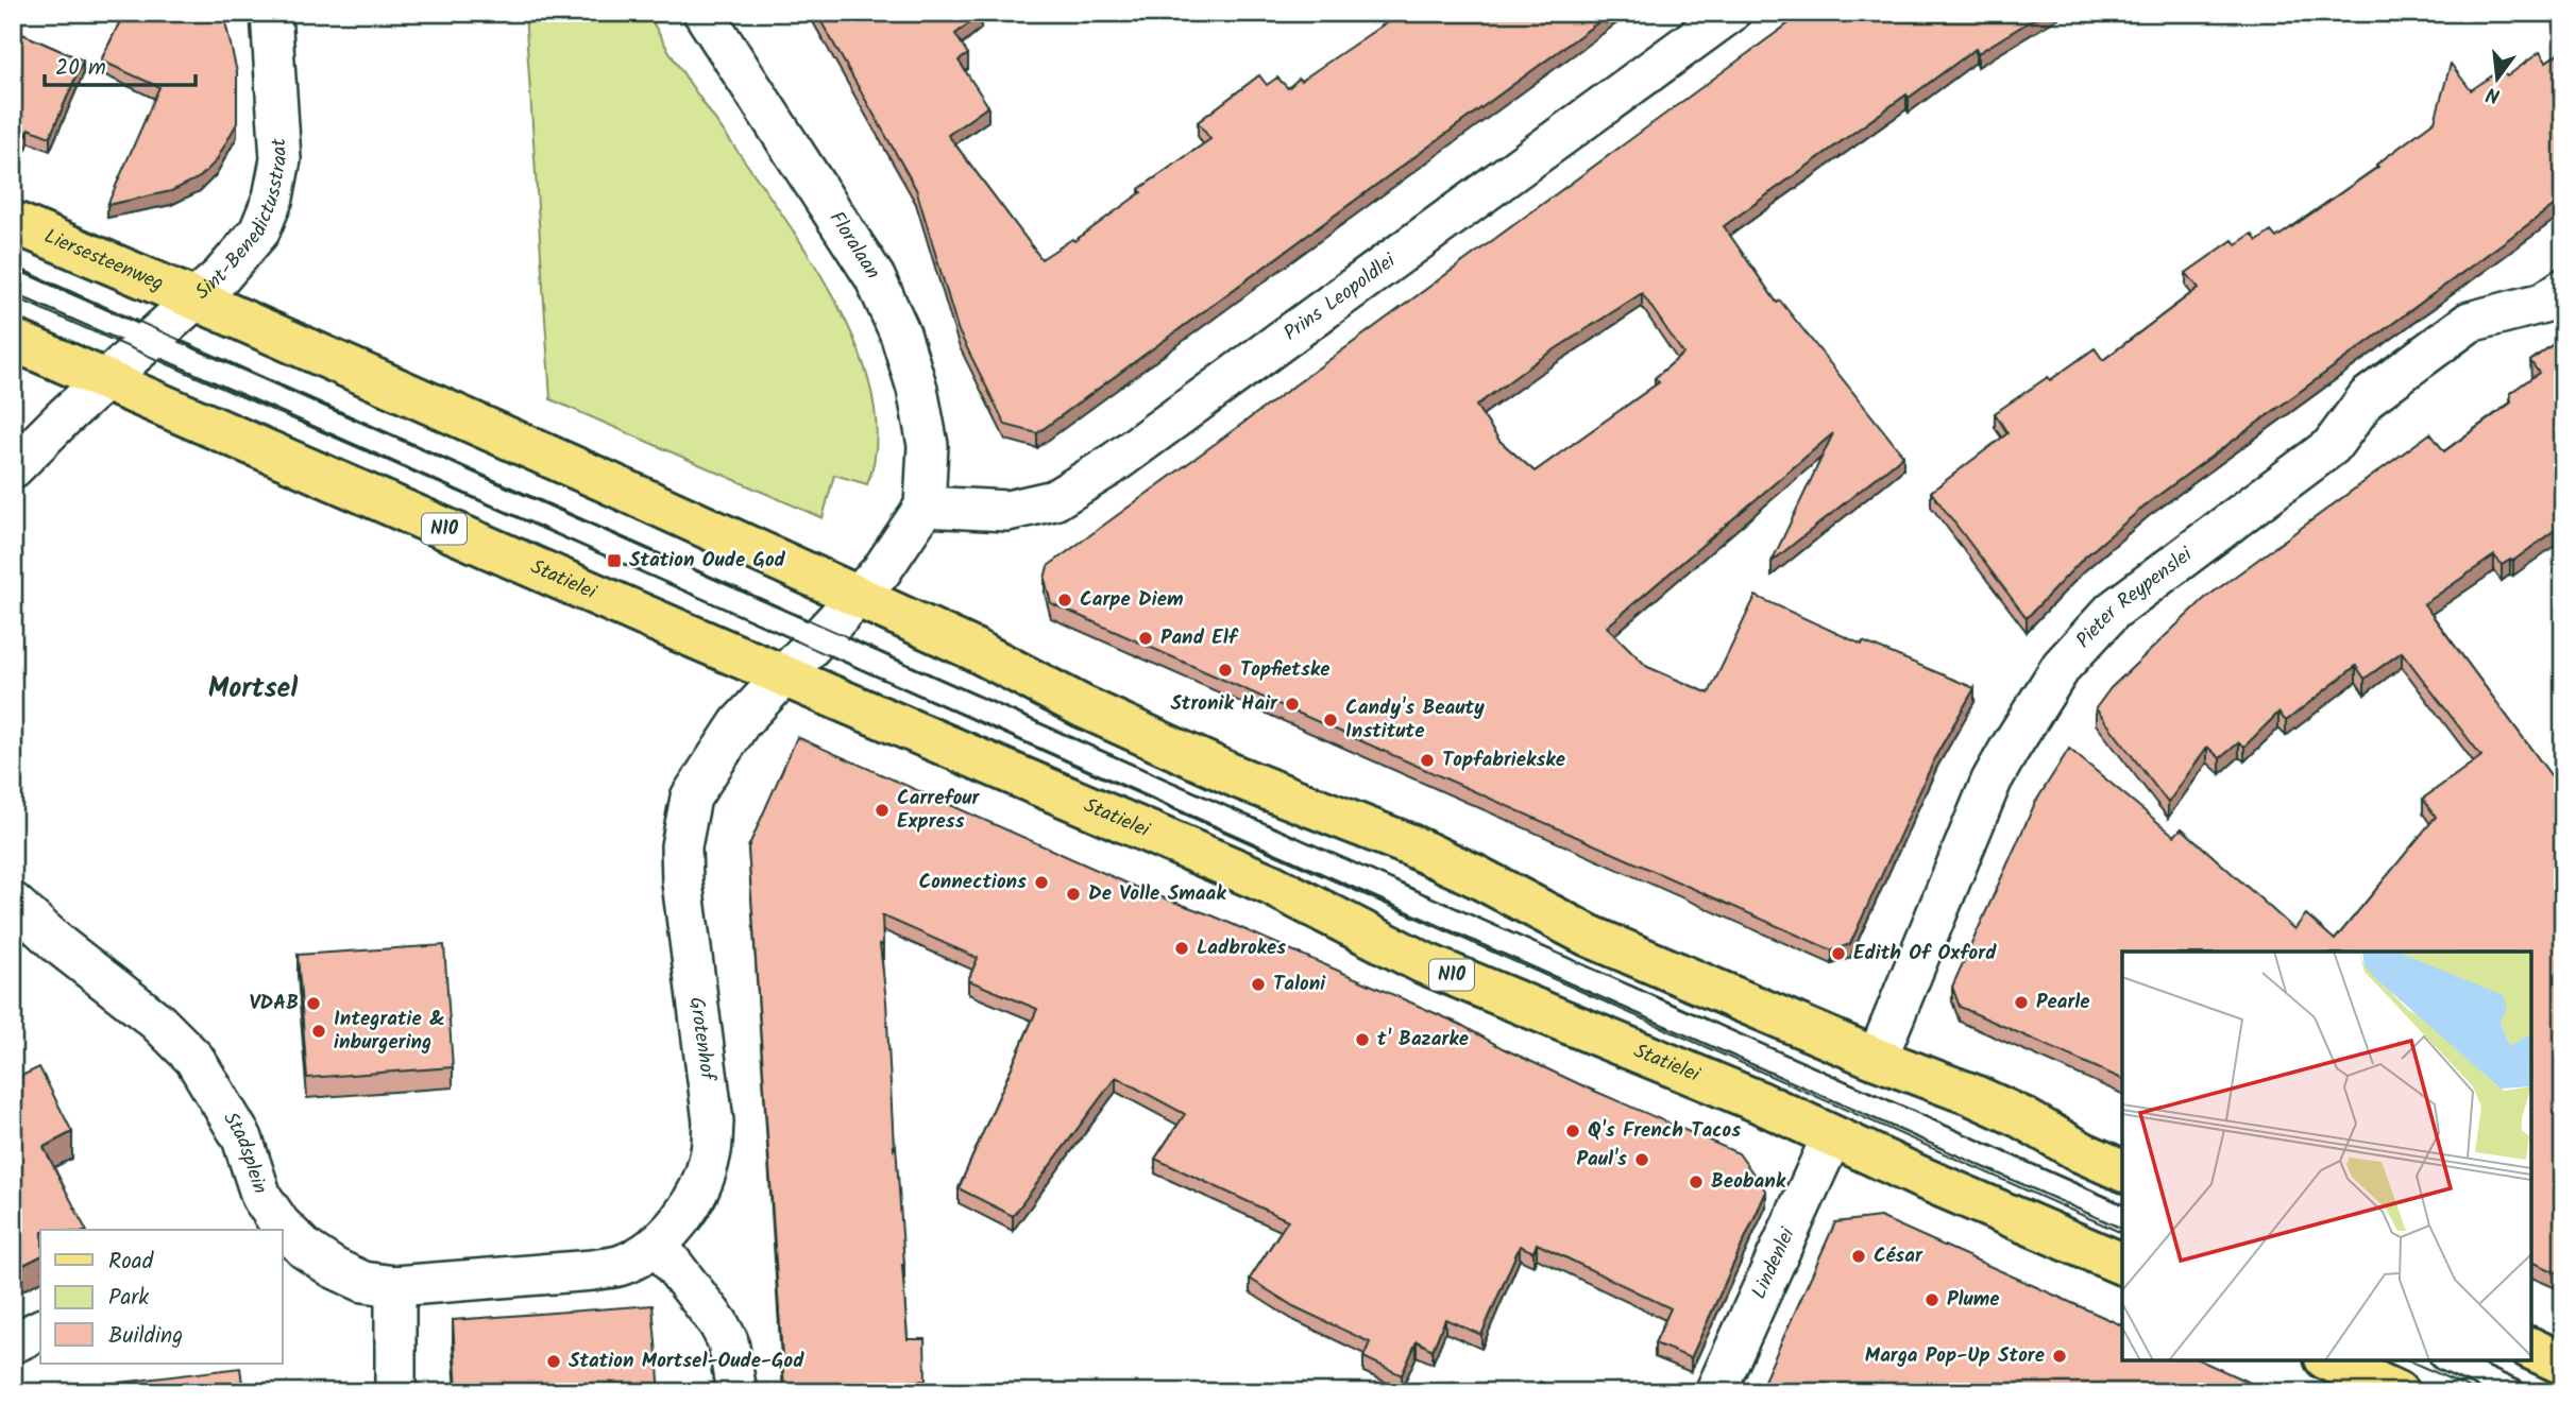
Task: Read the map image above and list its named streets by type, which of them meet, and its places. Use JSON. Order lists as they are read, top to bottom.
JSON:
{
  "streets": {
    "main road": ["Liersesteenweg", "N10", "Statielei"],
    "street": [
      "Sint-Benedictusstraat",
      "Floralaan",
      "Prins Leopoldlei",
      "Pieter Reypenslei",
      "Grotenhof",
      "Stadsplein",
      "Lindenlei"
    ]
  },
  "crossings": [
    ["Sint-Benedictusstraat", "Liersesteenweg"],
    ["Sint-Benedictusstraat", "N10"],
    ["Sint-Benedictusstraat", "Statielei"],
    ["Floralaan", "Prins Leopoldlei"],
    ["Floralaan", "Grotenhof"],
    ["Prins Leopoldlei", "Grotenhof"],
    ["N10", "Statielei"],
    ["Statielei", "Grotenhof"],
    ["Statielei", "Lindenlei"],
    ["Grotenhof", "Stadsplein"]
  ],
  "districts": ["Mortsel"],
  "places": {
    "transit": ["Station Oude God"],
    "other": [
      "Carpe Diem",
      "Pand Elf",
      "Topfietske",
      "Stronik Hair",
      "Candy's Beauty Institute",
      "Topfabriekske",
      "Carrefour Express",
      "Connections",
      "De Volle Smaak",
      "Ladbrokes",
      "Edith Of Oxford",
      "Taloni",
      "Pearle",
      "VDAB",
      "Integratie & inburgering",
      "t' Bazarke",
      "Q's French Tacos",
      "Paul's",
      "Beobank",
      "César",
      "Plume",
      "Marga Pop-Up Store",
      "Station Mortsel-Oude-God"
    ]
  },
  "legend": ["Road", "Park", "Building"],
  "scale_bar": "20 m",
  "north": "bottom"
}
